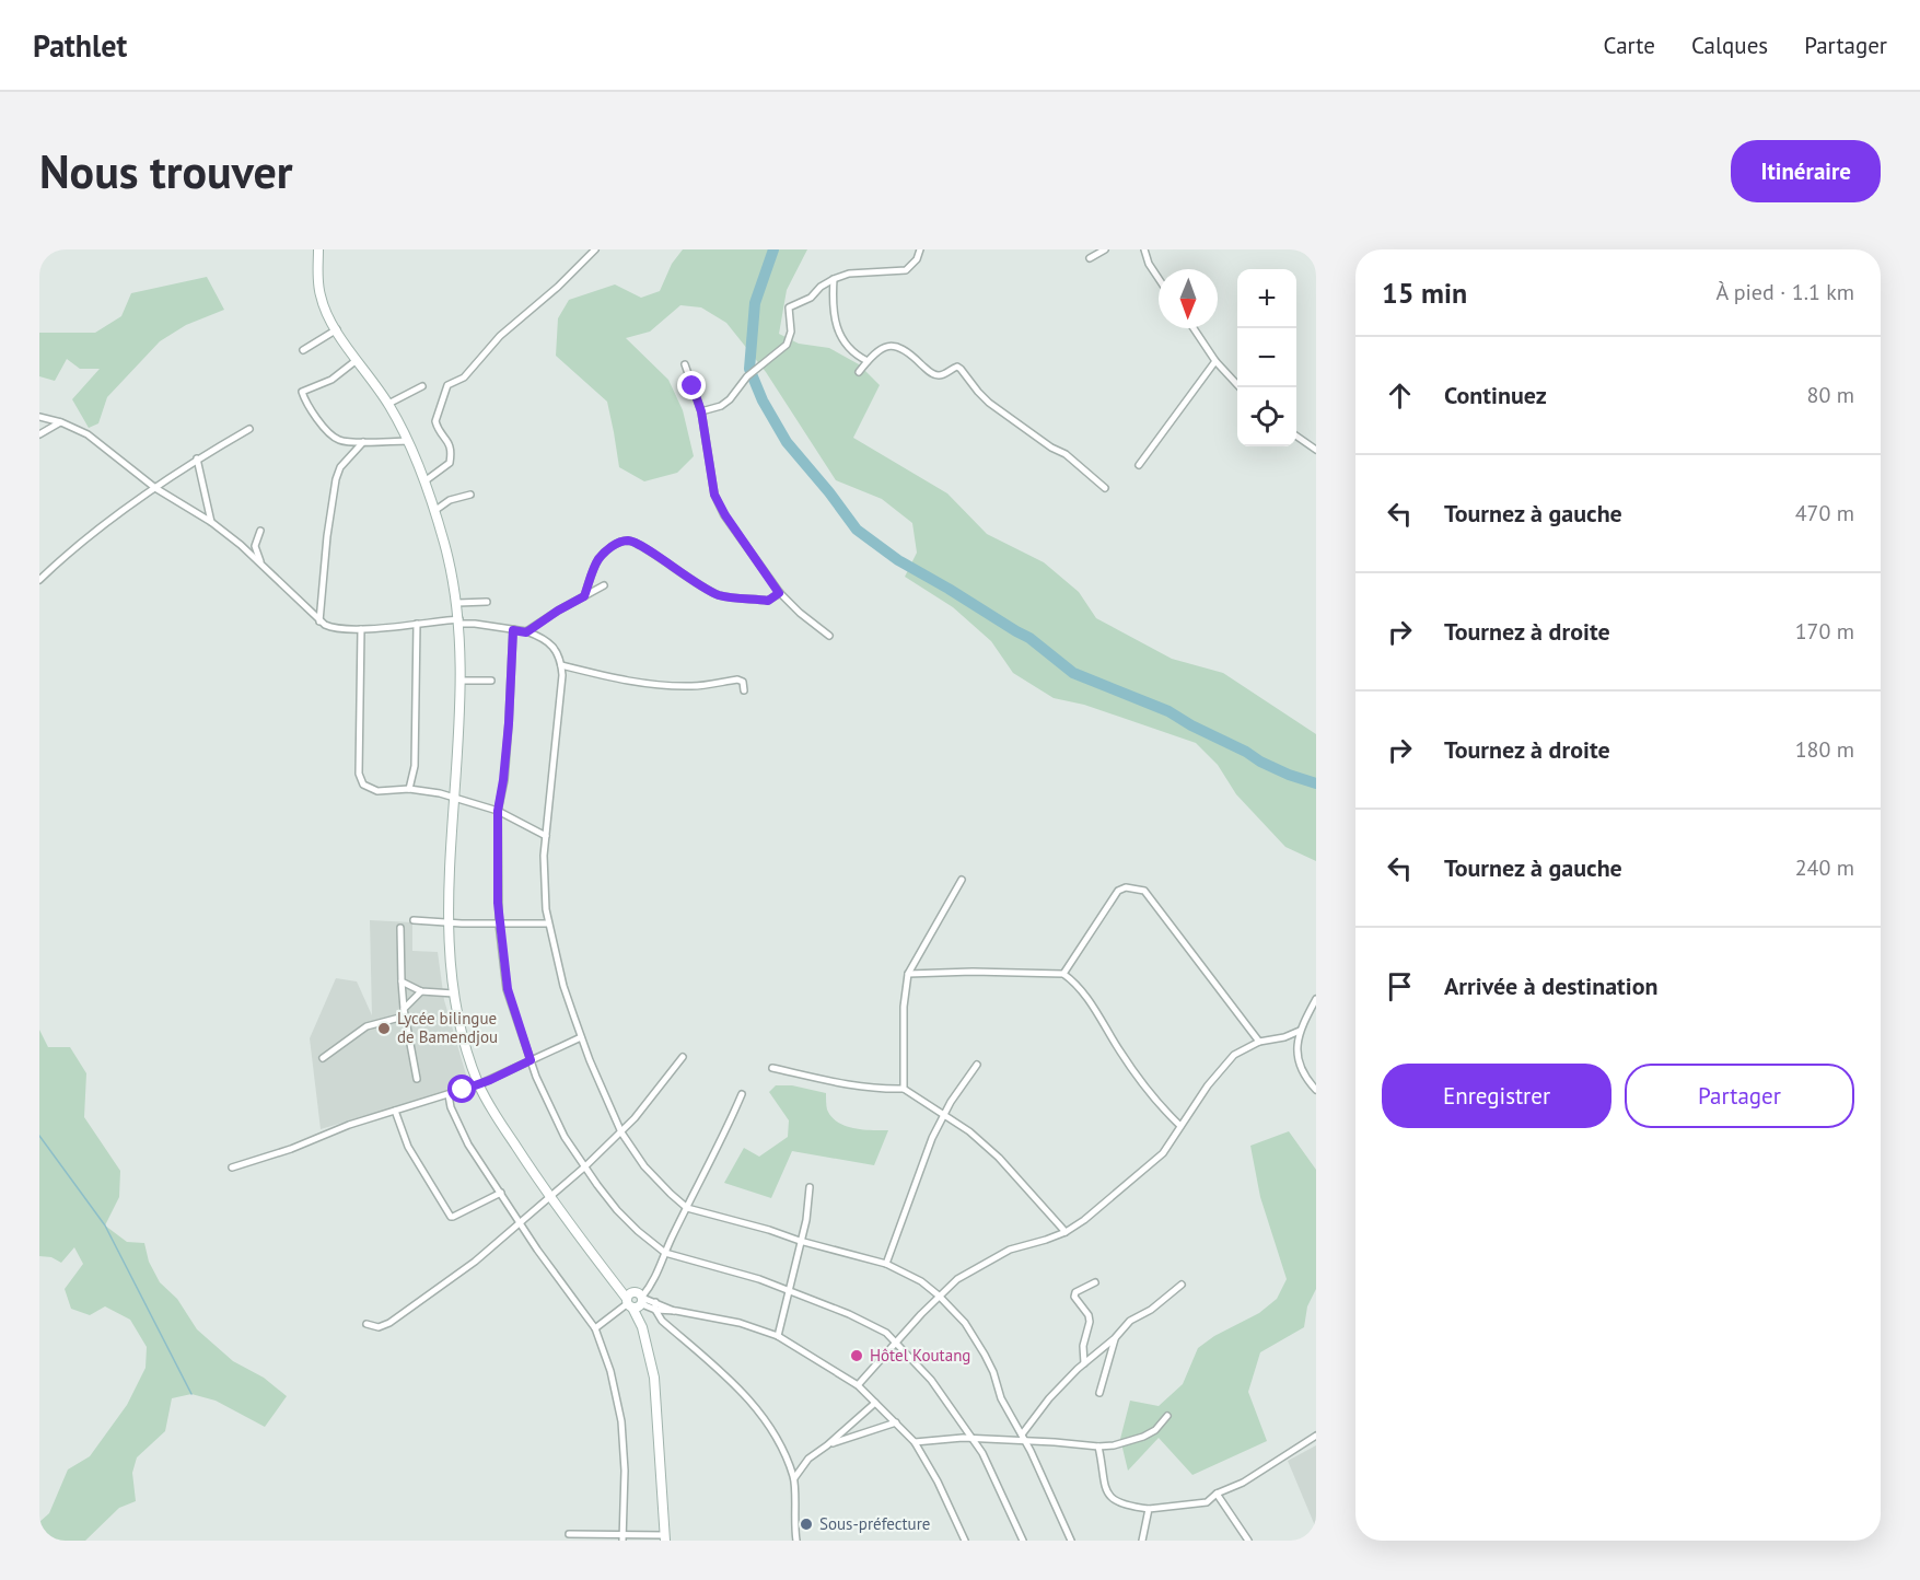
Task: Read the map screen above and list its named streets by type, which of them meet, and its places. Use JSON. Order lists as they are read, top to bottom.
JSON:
{
  "places": ["Lycée bilingue de Bamendjou", "Hôtel Koutang", "Sous-préfecture"],
  "north": "bottom",
  "page": {
    "header": "Pathlet",
    "nav": ["Carte", "Calques", "Partager"],
    "buttons": [
      "Itinéraire",
      ["Enregistrer", "Partager"]
    ],
    "title": "Nous trouver",
    "heading": ["15 min", "À pied · 1.1 km"],
    "map_buttons": ["+", "−"],
    "list": [
      ["Continuez", "80 m"],
      ["Tournez à gauche", "470 m"],
      ["Tournez à droite", "170 m"],
      ["Tournez à droite", "180 m"],
      ["Tournez à gauche", "240 m"],
      "Arrivée à destination"
    ]
  }
}
